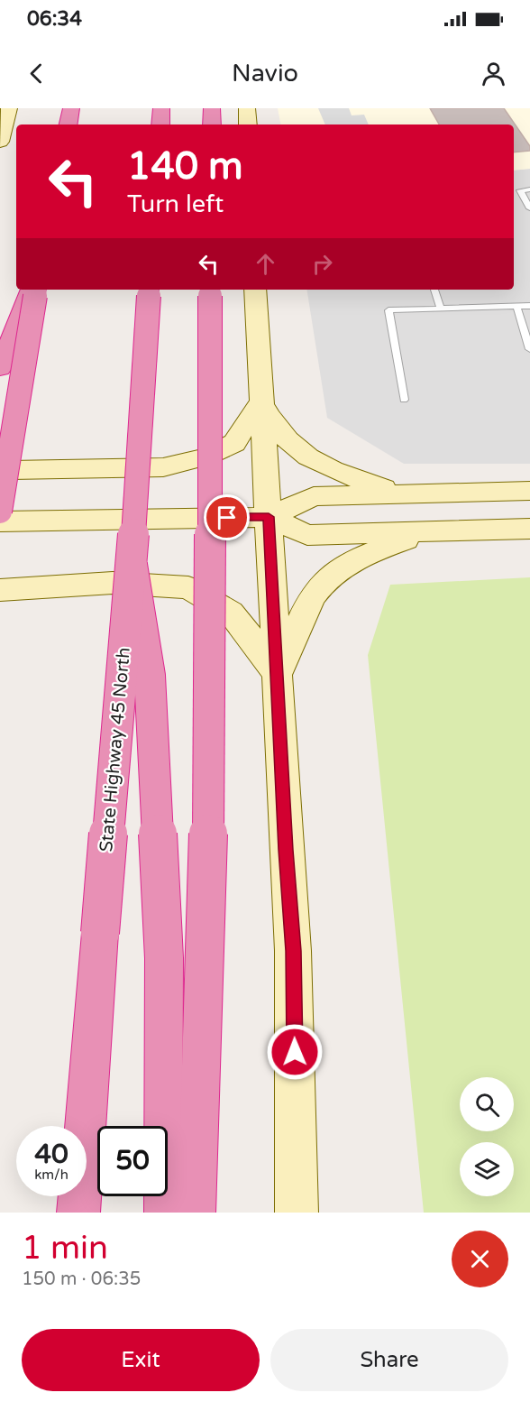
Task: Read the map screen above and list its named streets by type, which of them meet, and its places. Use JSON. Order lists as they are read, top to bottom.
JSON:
{
  "streets": {
    "highway": ["State Highway 45 North"]
  },
  "page": {
    "status": "06:34",
    "header": "Navio",
    "turn": ["140 m", "Turn left"],
    "speed": "40 km/h",
    "limit": "50",
    "heading": ["1 min", "150 m · 06:35"],
    "buttons": ["Exit", "Share"]
  }
}
